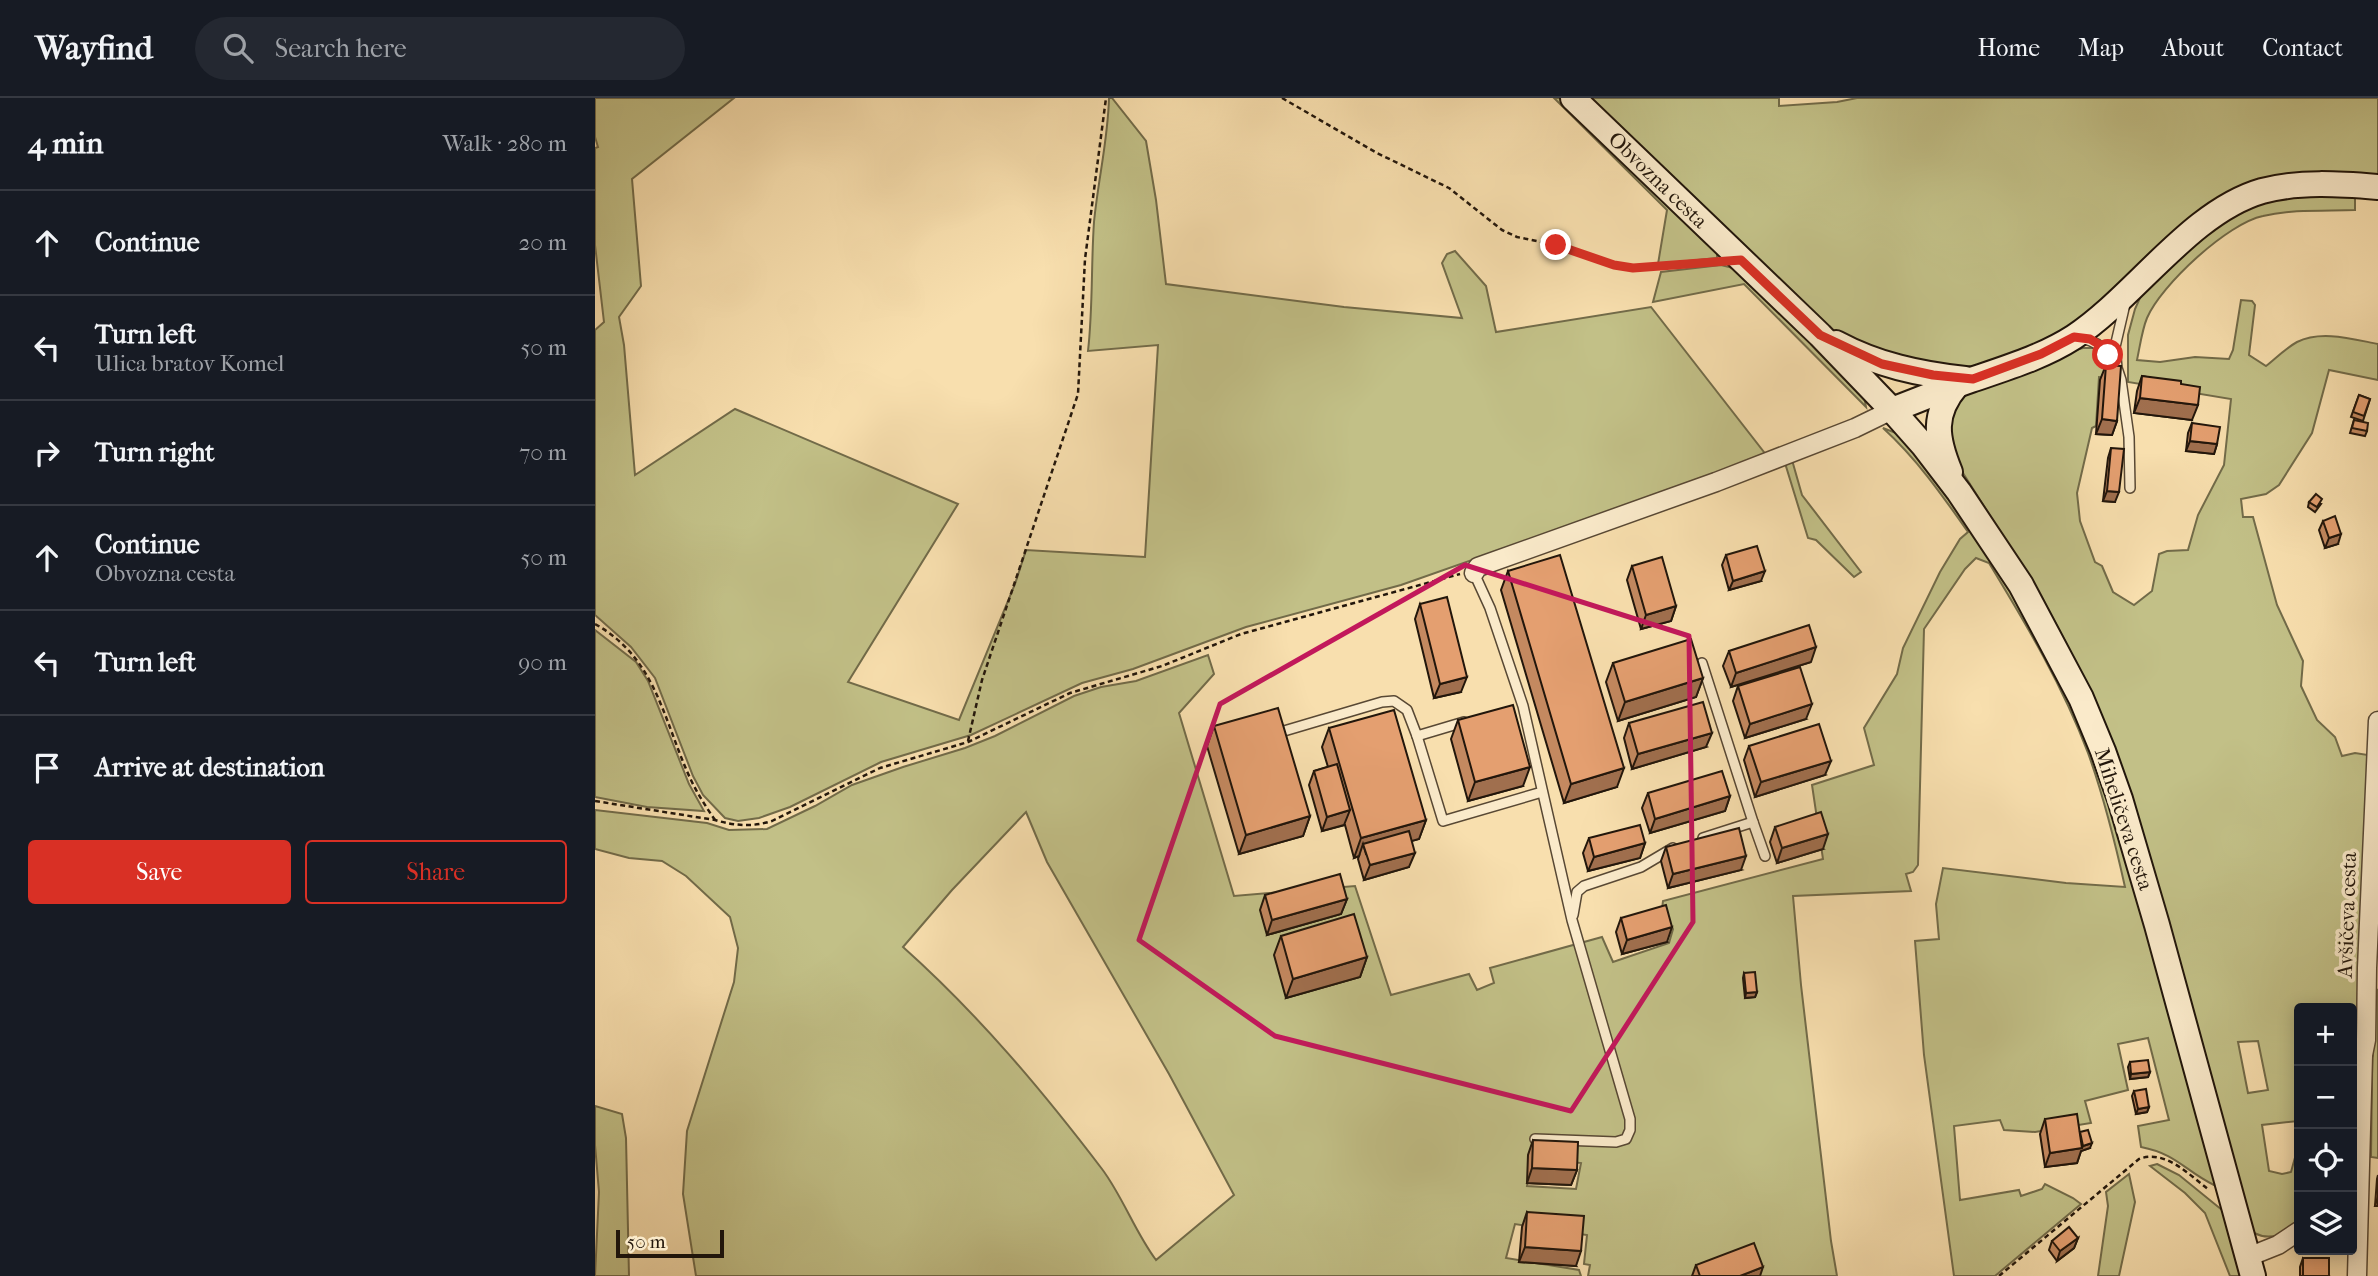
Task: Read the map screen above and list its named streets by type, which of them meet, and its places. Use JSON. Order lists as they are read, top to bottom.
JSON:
{
  "streets": {
    "street": ["Obvozna cesta", "Miheličeva cesta", "Avšičeva cesta"]
  },
  "crossings": [
    ["Obvozna cesta", "Miheličeva cesta"]
  ],
  "scale_bar": "50 m",
  "page": {
    "header": "Wayfind",
    "search": "Search here",
    "nav": [
      "Home",
      "Map",
      "About",
      "Contact"
    ],
    "heading": ["4 min", "Walk · 280 m"],
    "list": [
      ["Continue", "20 m"],
      ["Turn left", "Ulica bratov Komel", "50 m"],
      ["Turn right", "70 m"],
      ["Continue", "Obvozna cesta", "50 m"],
      ["Turn left", "90 m"],
      "Arrive at destination"
    ],
    "buttons": ["Save", "Share"],
    "map_buttons": ["+", "−"],
    "scale": "50 m"
  }
}
